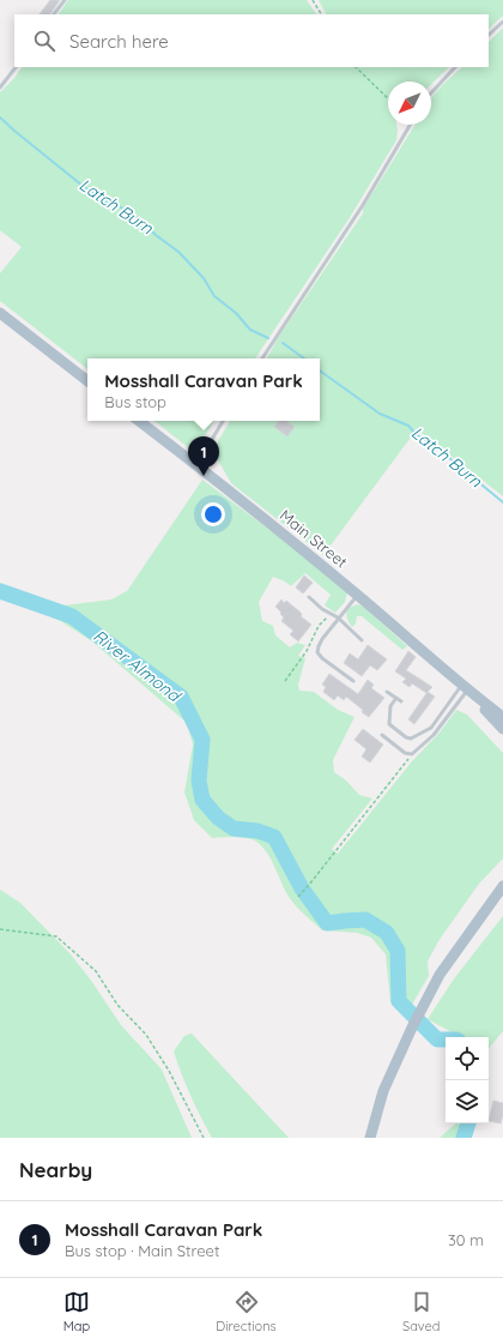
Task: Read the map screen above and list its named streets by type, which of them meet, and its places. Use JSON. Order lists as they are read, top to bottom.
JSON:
{
  "streets": {
    "main road": ["Main Street"]
  },
  "water": ["Latch Burn", "River Almond"],
  "north": "bottom left",
  "page": {
    "search": "Search here",
    "popup": ["Mosshall Caravan Park", "Bus stop"],
    "pins": "1",
    "heading": "Nearby",
    "list": [
      {
        "mark": "1",
        "name": "Mosshall Caravan Park",
        "note": "Bus stop · Main Street",
        "value": "30 m"
      }
    ],
    "nav": ["Map", "Directions", "Saved"]
  }
}
